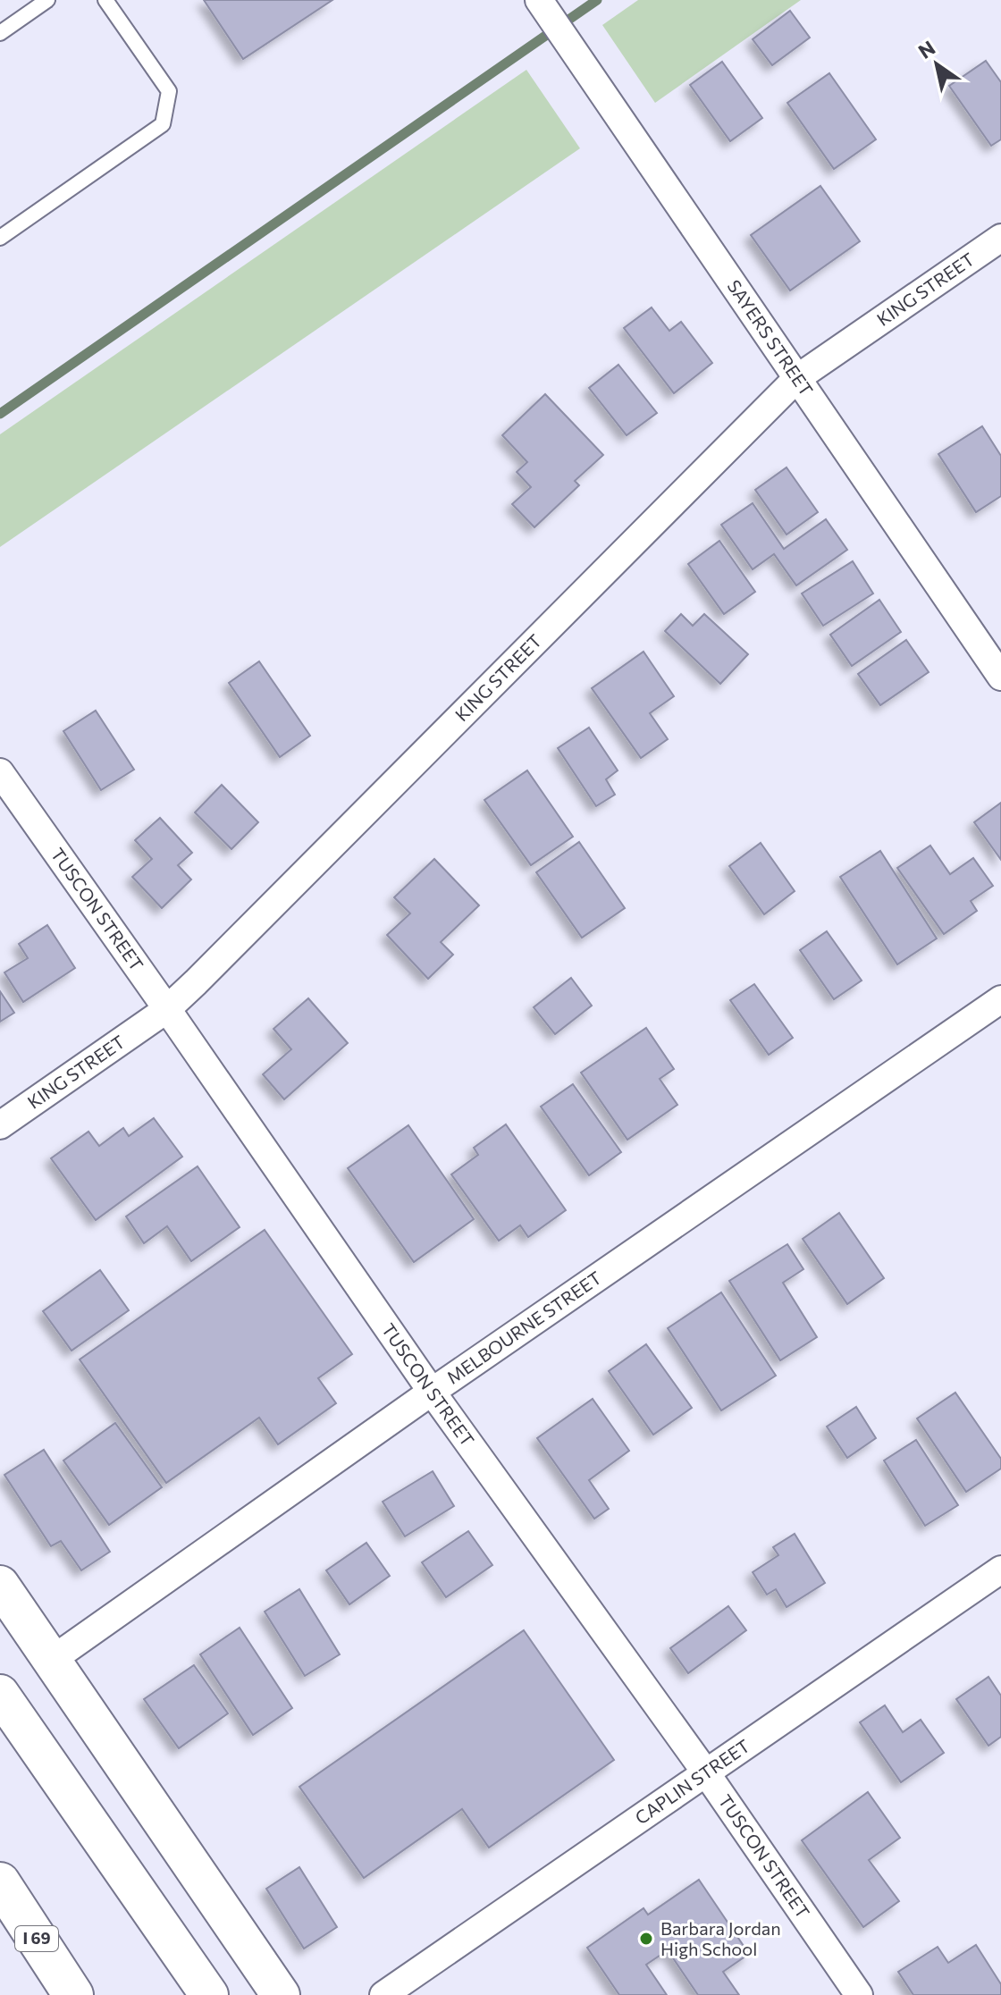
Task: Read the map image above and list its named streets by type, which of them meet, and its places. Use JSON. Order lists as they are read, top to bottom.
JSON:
{
  "streets": {
    "highway": ["I 69"],
    "street": [
      "KING STREET",
      "SAYERS STREET",
      "TUSCON STREET",
      "MELBOURNE STREET",
      "CAPLIN STREET"
    ]
  },
  "crossings": [
    ["KING STREET", "SAYERS STREET"],
    ["KING STREET", "TUSCON STREET"],
    ["TUSCON STREET", "MELBOURNE STREET"],
    ["TUSCON STREET", "CAPLIN STREET"]
  ],
  "places": ["Barbara Jordan High School"],
  "north": "top left"
}
